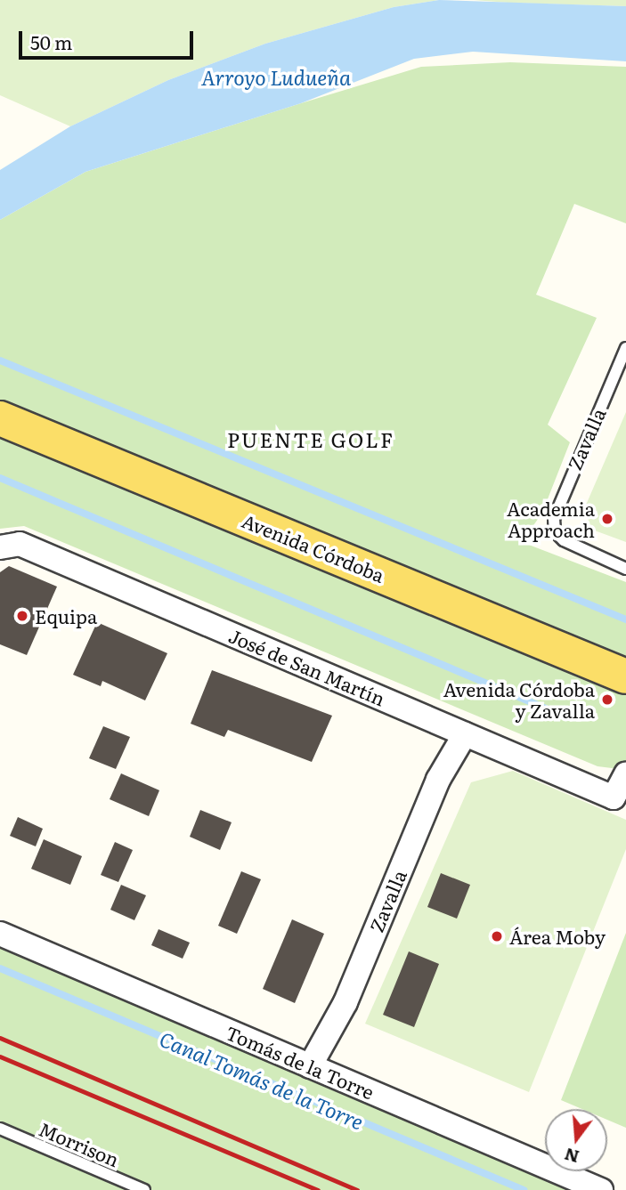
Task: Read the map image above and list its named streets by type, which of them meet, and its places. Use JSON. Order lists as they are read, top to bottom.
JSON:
{
  "streets": {
    "main road": ["Avenida Córdoba"],
    "street": ["Zavalla", "José de San Martín", "Tomás de la Torre"],
    "lane": ["Morrison"]
  },
  "crossings": [
    ["Zavalla", "José de San Martín"],
    ["Zavalla", "Tomás de la Torre"]
  ],
  "districts": ["PUENTE GOLF"],
  "water": ["Arroyo Ludueña", "Canal Tomás de la Torre"],
  "places": [
    "Academia Approach",
    "Equipa",
    "Avenida Córdoba y Zavalla",
    "Área Moby"
  ],
  "scale_bar": "50 m",
  "north": "bottom"
}
